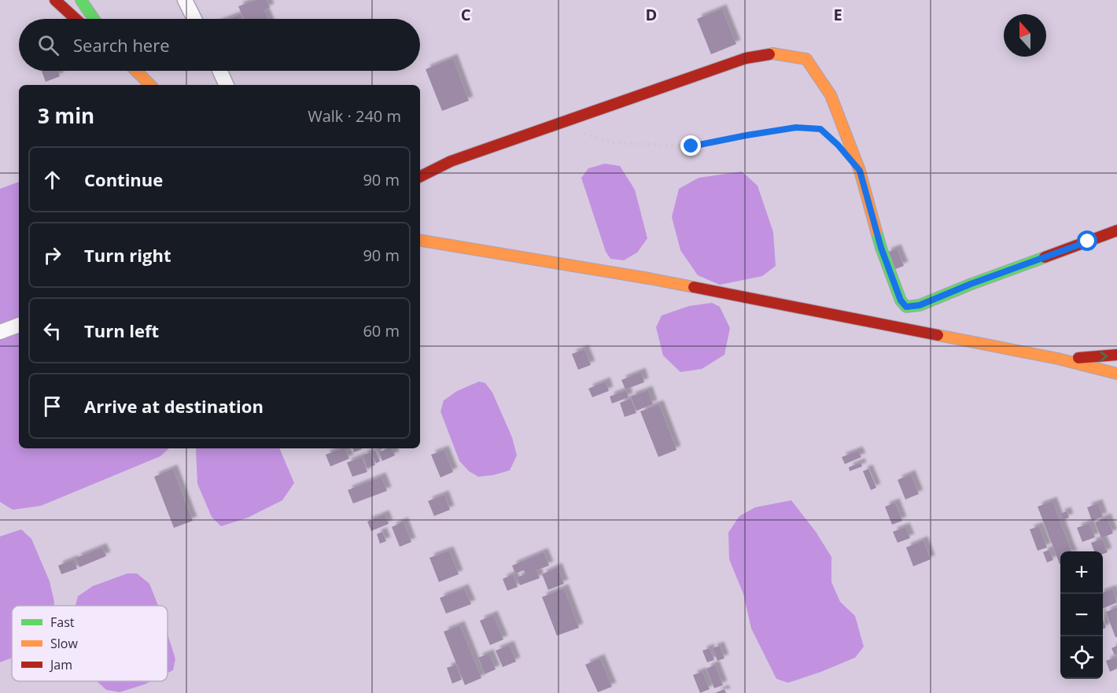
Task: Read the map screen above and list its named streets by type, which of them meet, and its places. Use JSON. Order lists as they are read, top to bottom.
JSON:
{
  "legend": ["Fast", "Slow", "Jam"],
  "north": "top",
  "page": {
    "search": "Search here",
    "heading": ["3 min", "Walk · 240 m"],
    "list": [
      ["Continue", "90 m"],
      ["Turn right", "90 m"],
      ["Turn left", "60 m"],
      "Arrive at destination"
    ],
    "map_buttons": ["+", "−"]
  },
  "grid": {
    "columns": ["C", "D", "E"]
  }
}
